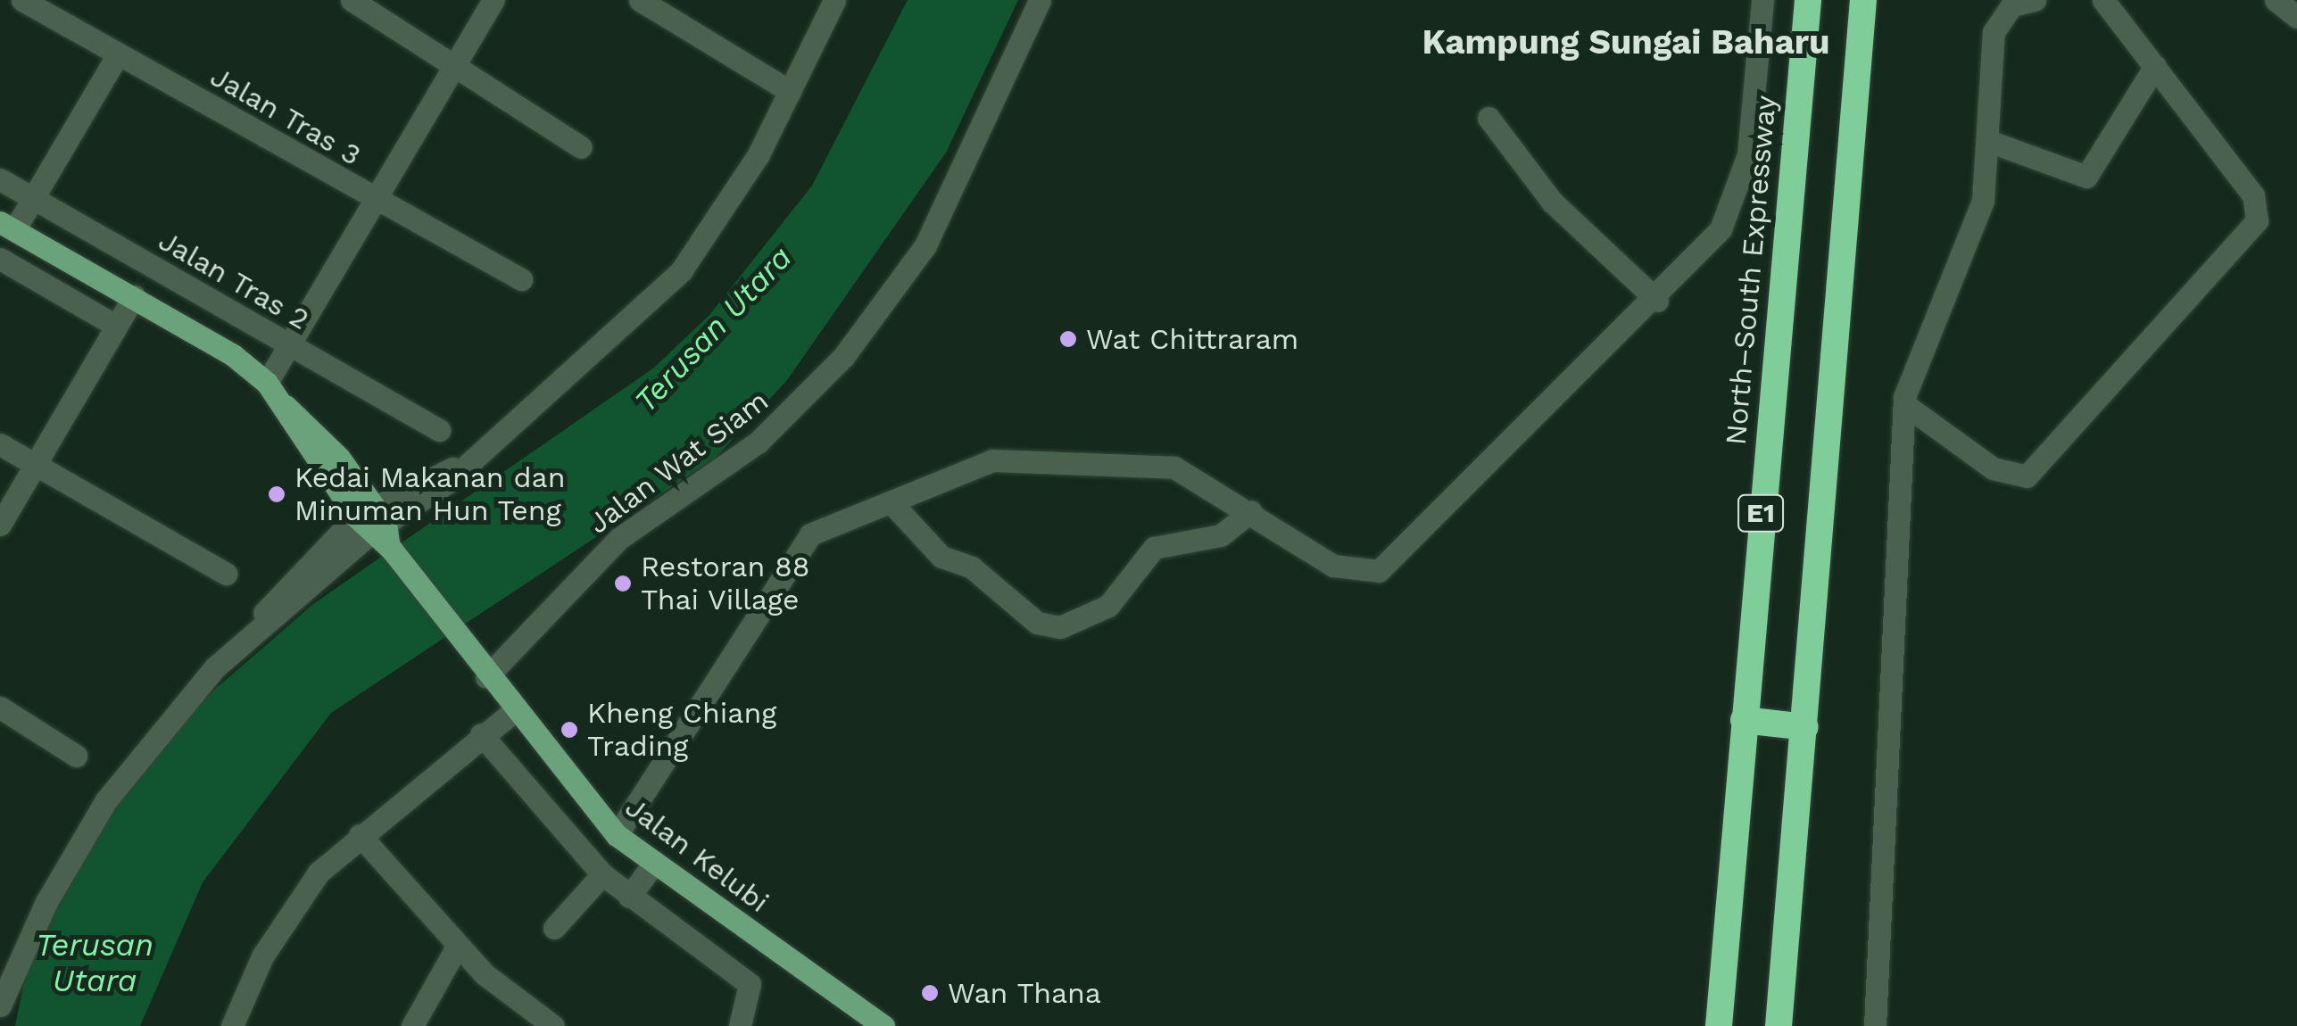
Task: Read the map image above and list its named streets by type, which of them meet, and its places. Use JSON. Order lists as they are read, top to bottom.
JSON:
{
  "streets": {
    "highway": ["North–South Expressway", "E1"],
    "main road": ["Jalan Kelubi"],
    "street": ["Jalan Tras 3", "Jalan Tras 2", "Jalan Wat Siam"]
  },
  "crossings": [
    ["Jalan Wat Siam", "Jalan Kelubi"]
  ],
  "districts": ["Kampung Sungai Baharu"],
  "water": ["Terusan Utara"],
  "places": [
    "Wat Chittraram",
    "Kedai Makanan dan Minuman Hun Teng",
    "Restoran 88 Thai Village",
    "Kheng Chiang Trading",
    "Wan Thana"
  ]
}
